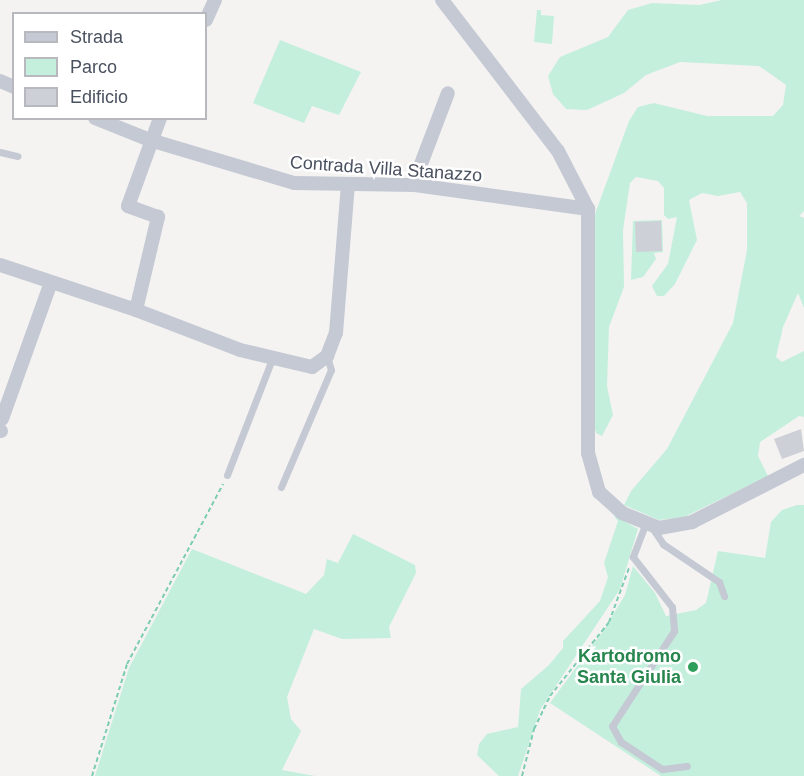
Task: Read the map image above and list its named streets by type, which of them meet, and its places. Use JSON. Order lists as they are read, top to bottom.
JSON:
{
  "streets": {
    "street": ["Contrada Villa Stanazzo"]
  },
  "places": ["Kartodromo Santa Giulia"],
  "legend": ["Strada", "Parco", "Edificio"]
}
